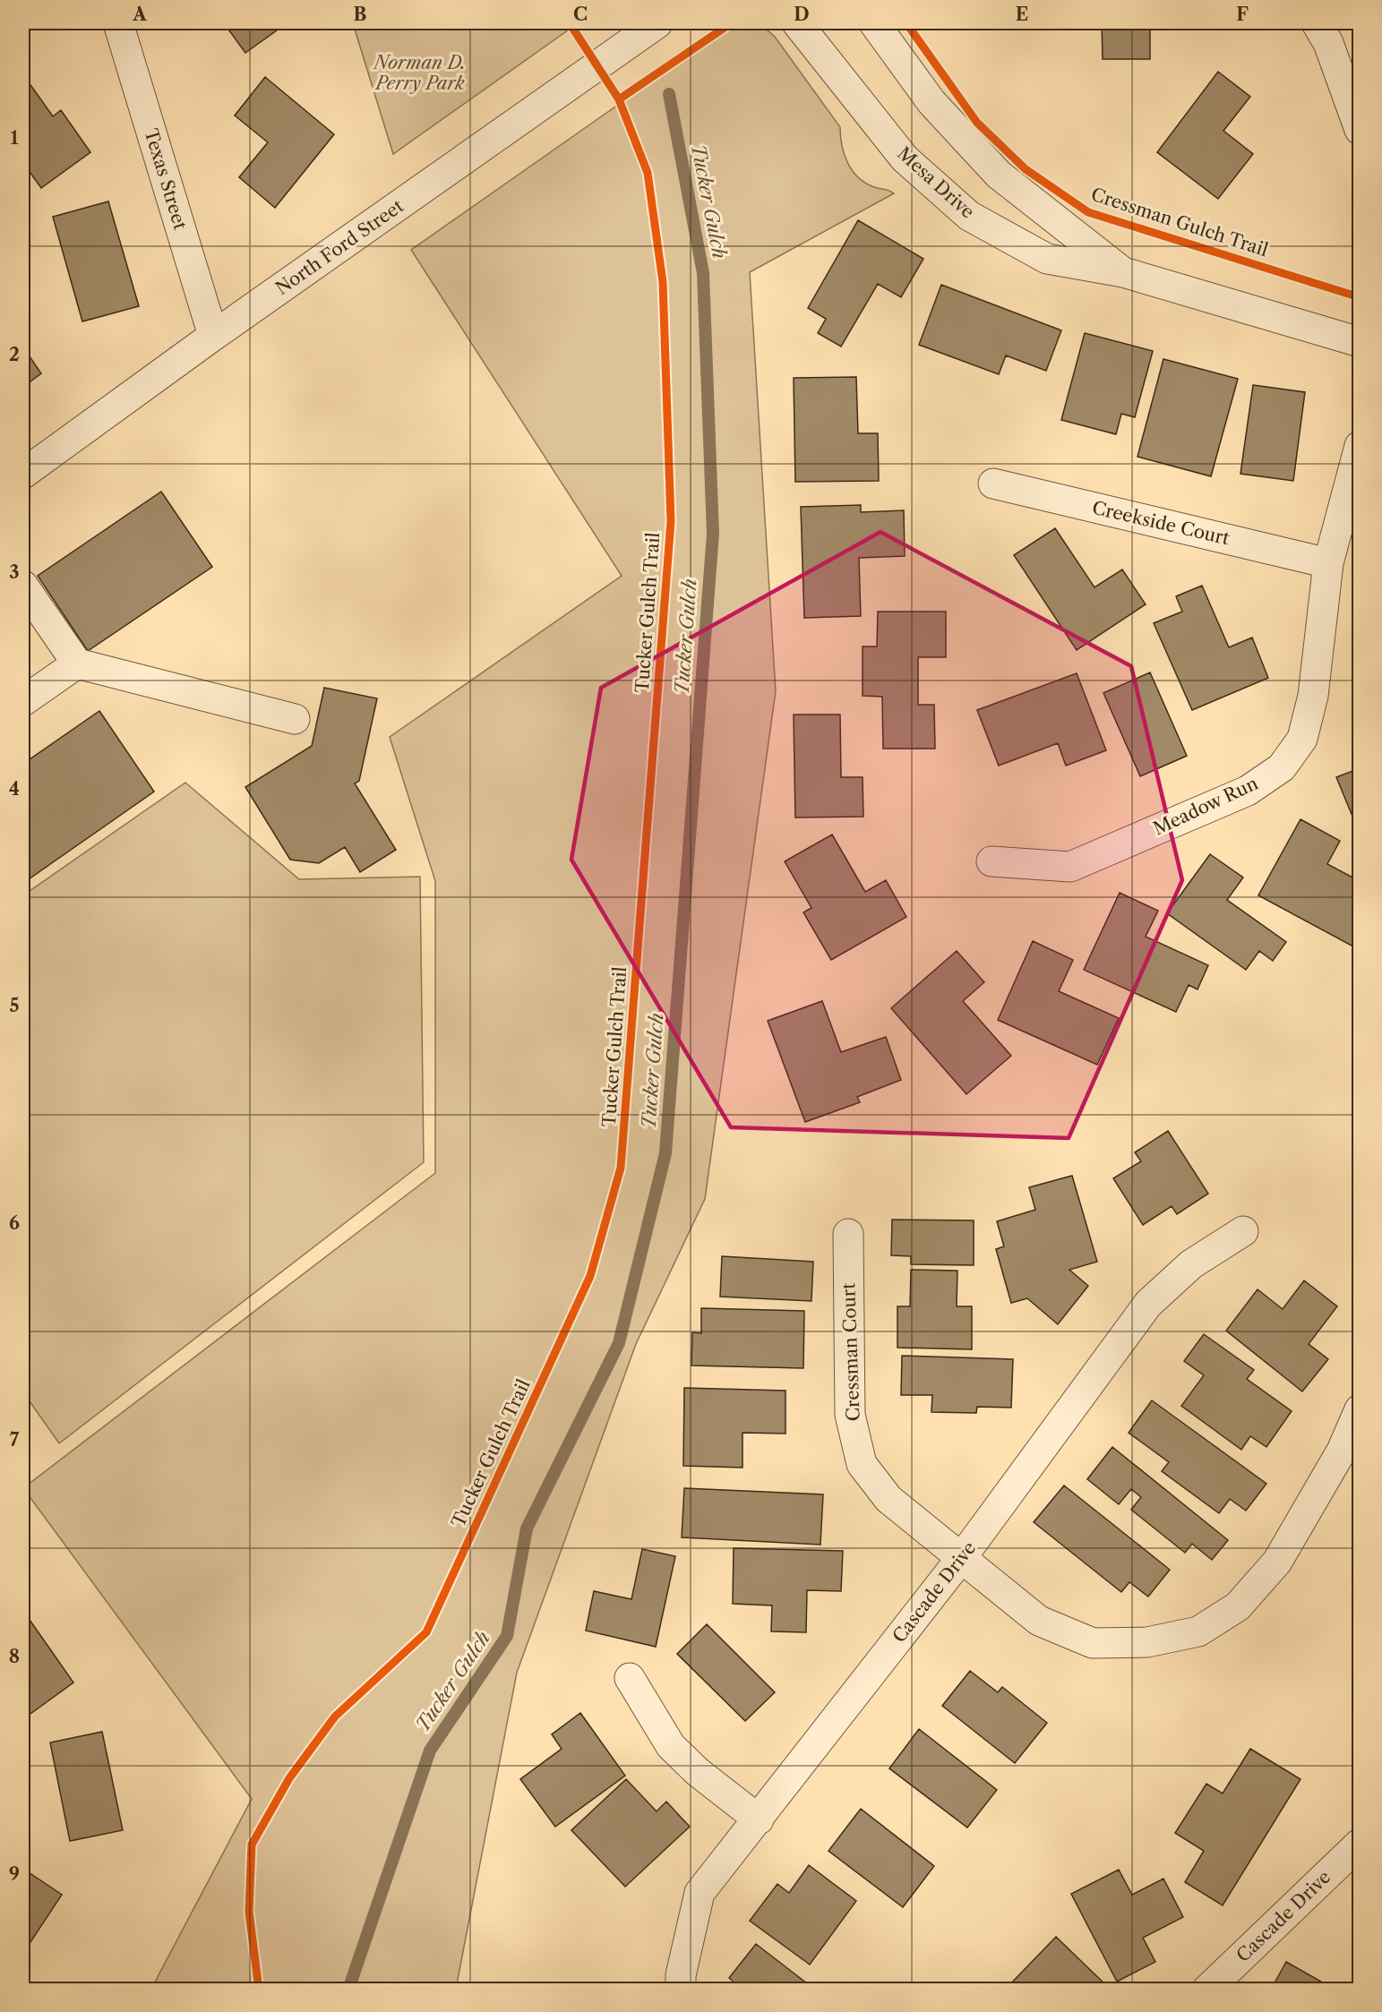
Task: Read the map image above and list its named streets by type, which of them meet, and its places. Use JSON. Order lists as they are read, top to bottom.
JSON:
{
  "streets": {
    "street": [
      "Texas Street",
      "Mesa Drive",
      "North Ford Street",
      "Creekside Court",
      "Meadow Run",
      "Cressman Court",
      "Cascade Drive"
    ],
    "cycle path": ["Cressman Gulch Trail", "Tucker Gulch Trail"]
  },
  "crossings": [
    ["Texas Street", "North Ford Street"],
    ["Creekside Court", "Meadow Run"],
    ["Cressman Court", "Cascade Drive"]
  ],
  "water": ["Tucker Gulch"],
  "parks": ["Norman D. Perry Park"],
  "grid": {
    "columns": [
      "A",
      "B",
      "C",
      "D",
      "E",
      "F"
    ],
    "rows": [
      "1",
      "2",
      "3",
      "4",
      "5",
      "6",
      "7",
      "8",
      "9"
    ]
  }
}
